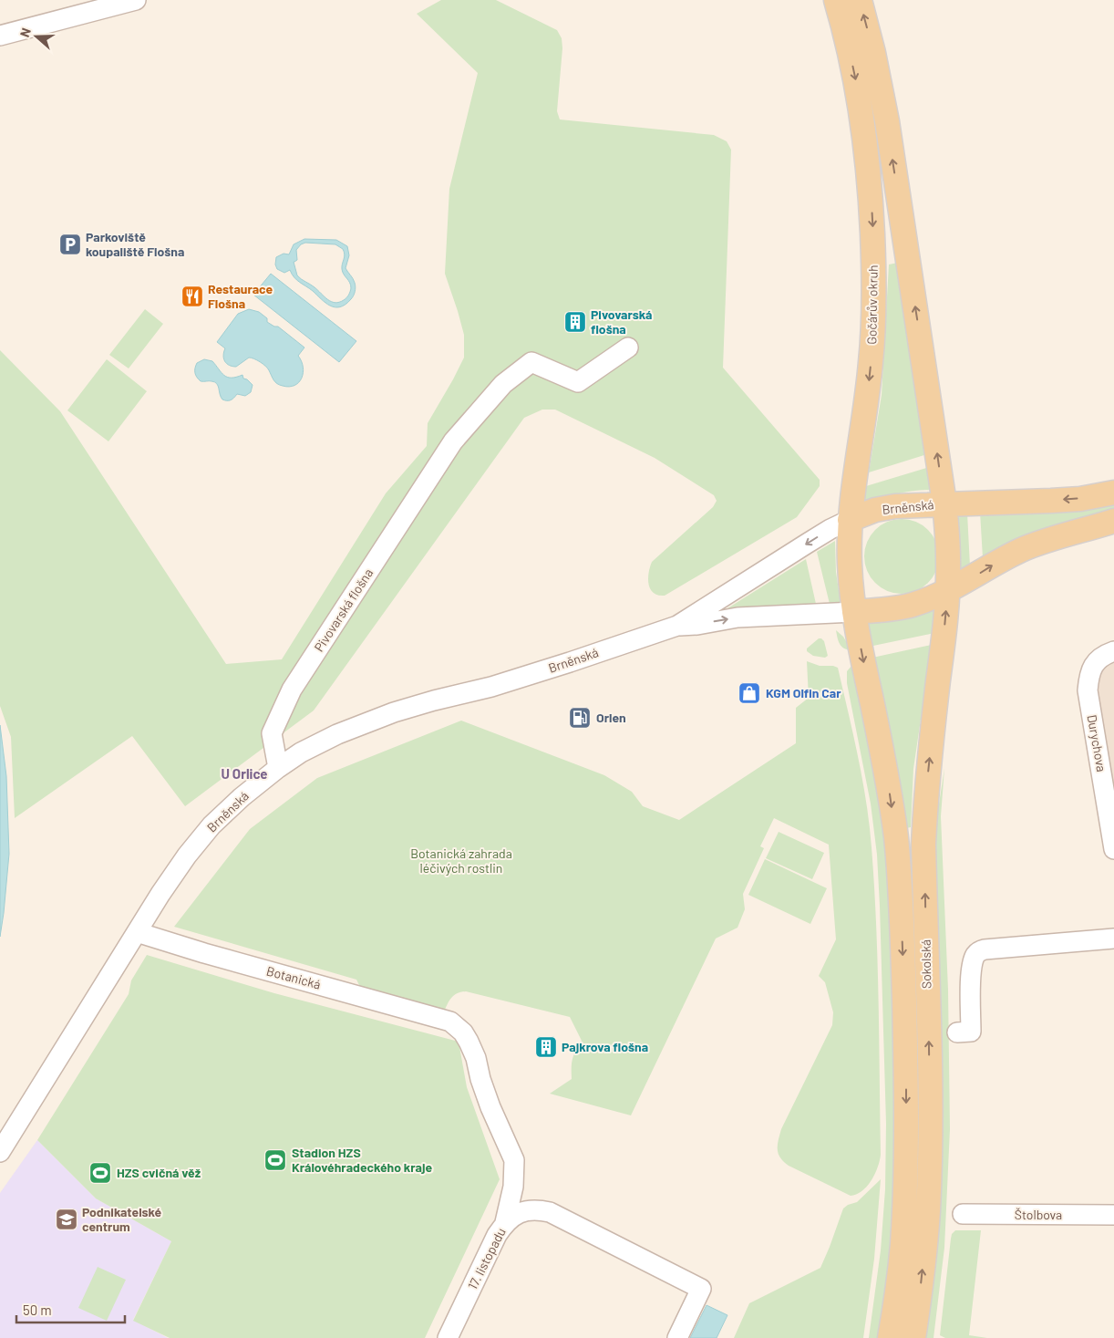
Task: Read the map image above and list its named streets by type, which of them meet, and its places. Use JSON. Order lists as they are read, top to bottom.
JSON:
{
  "streets": {
    "main road": ["Gočárův okruh", "Brněnská", "Sokolská"],
    "street": [
      "Pivovarská flošna",
      "Durychova",
      "Botanická",
      "Štolbova",
      "17. listopadu"
    ]
  },
  "crossings": [
    ["Gočárův okruh", "Brněnská"],
    ["Gočárův okruh", "Sokolská"],
    ["Brněnská", "Pivovarská flošna"],
    ["Brněnská", "Sokolská"],
    ["Brněnská", "Botanická"],
    ["Botanická", "17. listopadu"]
  ],
  "districts": ["U Orlice"],
  "parks": ["Botanická zahrada léčivých rostlin"],
  "places": {
    "parking": ["Parkoviště koupaliště Flošna"],
    "restaurant": ["Restaurace Flošna"],
    "building": ["Pivovarská flošna", "Pajkrova flošna"],
    "shop": ["KGM Olfin Car"],
    "fuel station": ["Orlen"],
    "sports": ["Stadion HZS Královéhradeckého kraje", "HZS cvičná věž"],
    "school or university": ["Podnikatelské centrum"]
  },
  "scale_bar": "50 m",
  "north": "left"
}
